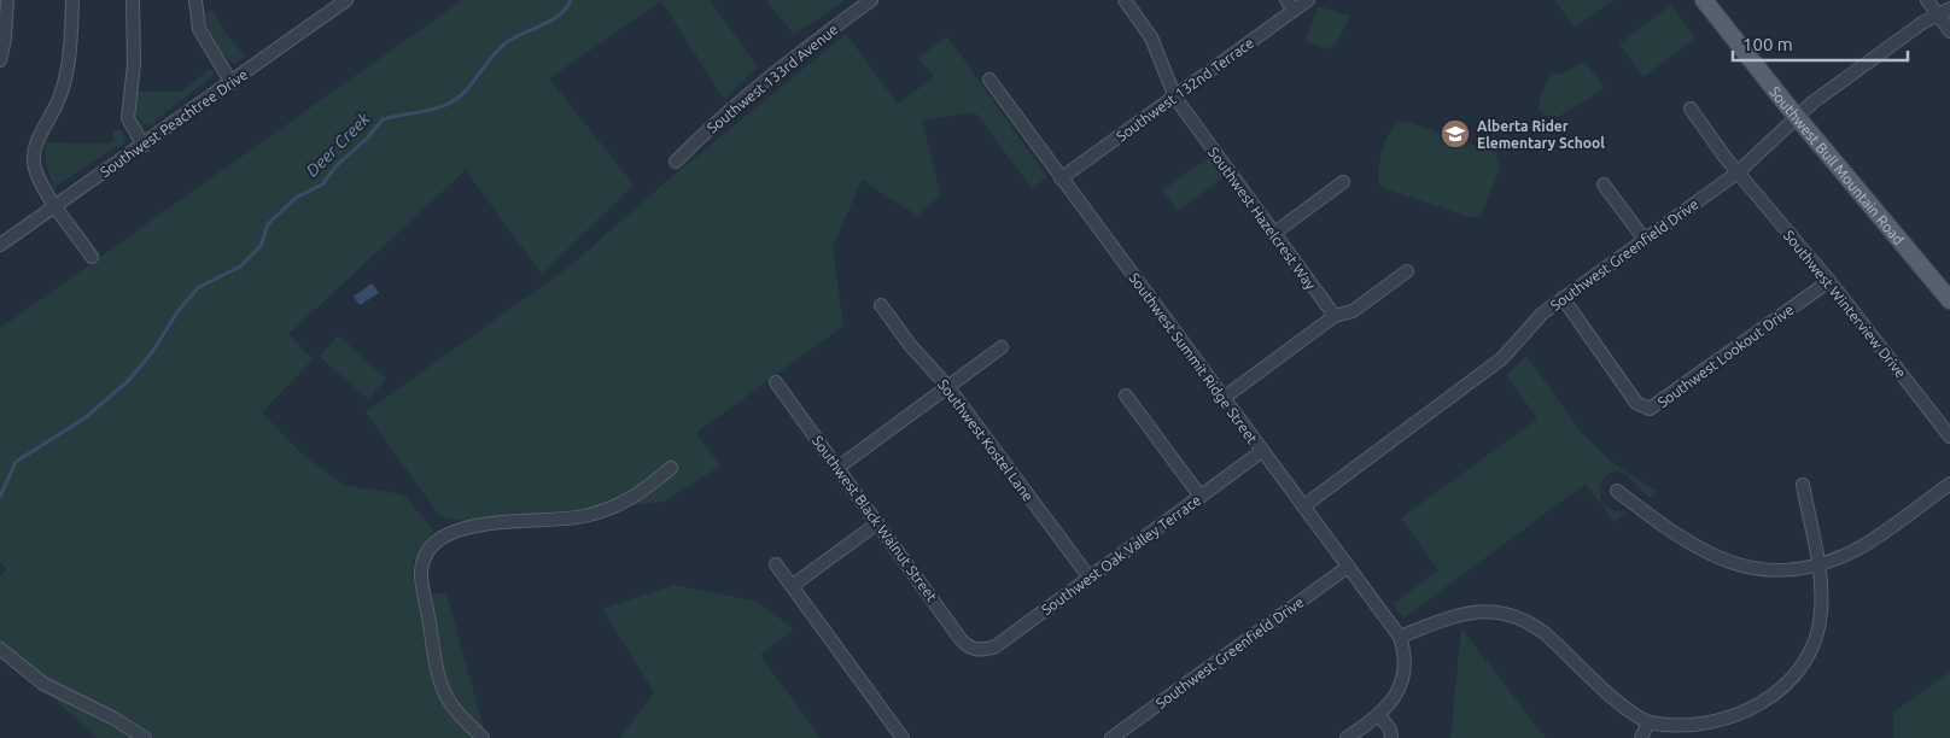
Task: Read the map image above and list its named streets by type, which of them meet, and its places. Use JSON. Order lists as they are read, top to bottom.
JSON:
{
  "streets": {
    "main road": ["Southwest Bull Mountain Road"],
    "street": [
      "Southwest 133rd Avenue",
      "Southwest 132nd Terrace",
      "Southwest Peachtree Drive",
      "Southwest Hazelcrest Way",
      "Southwest Greenfield Drive",
      "Southwest Winterview Drive",
      "Southwest Lookout Drive",
      "Southwest Summit Ridge Street",
      "Southwest Kostel Lane",
      "Southwest Black Walnut Street",
      "Southwest Oak Valley Terrace"
    ]
  },
  "crossings": [
    ["Southwest 132nd Terrace", "Southwest Hazelcrest Way"],
    ["Southwest 132nd Terrace", "Southwest Summit Ridge Street"],
    ["Southwest Bull Mountain Road", "Southwest Greenfield Drive"],
    ["Southwest Greenfield Drive", "Southwest Winterview Drive"],
    ["Southwest Greenfield Drive", "Southwest Lookout Drive"],
    ["Southwest Greenfield Drive", "Southwest Summit Ridge Street"],
    ["Southwest Winterview Drive", "Southwest Lookout Drive"],
    ["Southwest Summit Ridge Street", "Southwest Oak Valley Terrace"],
    ["Southwest Kostel Lane", "Southwest Oak Valley Terrace"],
    ["Southwest Black Walnut Street", "Southwest Oak Valley Terrace"]
  ],
  "water": ["Deer Creek"],
  "places": {
    "school or university": ["Alberta Rider Elementary School"]
  },
  "scale_bar": "100 m"
}
